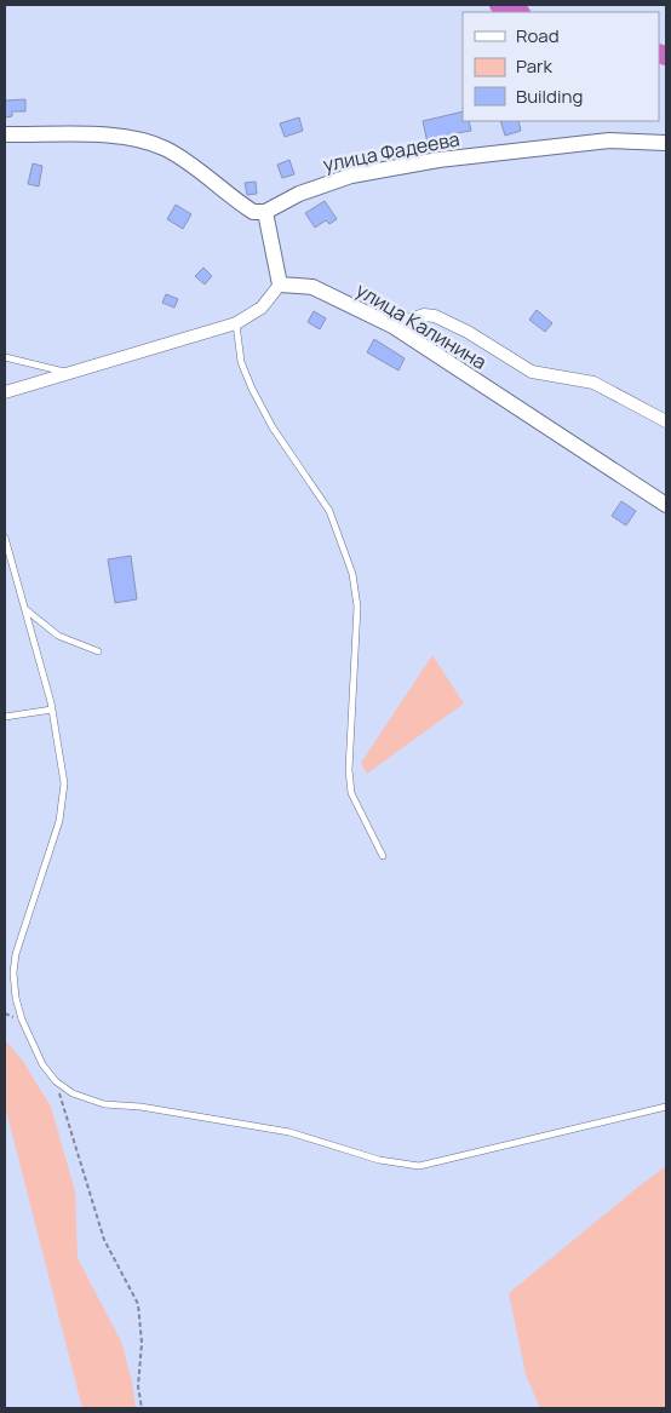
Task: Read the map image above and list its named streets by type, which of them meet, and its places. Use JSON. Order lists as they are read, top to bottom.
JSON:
{
  "streets": {
    "street": ["улица Фадеева", "улица Калинина"]
  },
  "legend": ["Road", "Park", "Building"]
}
